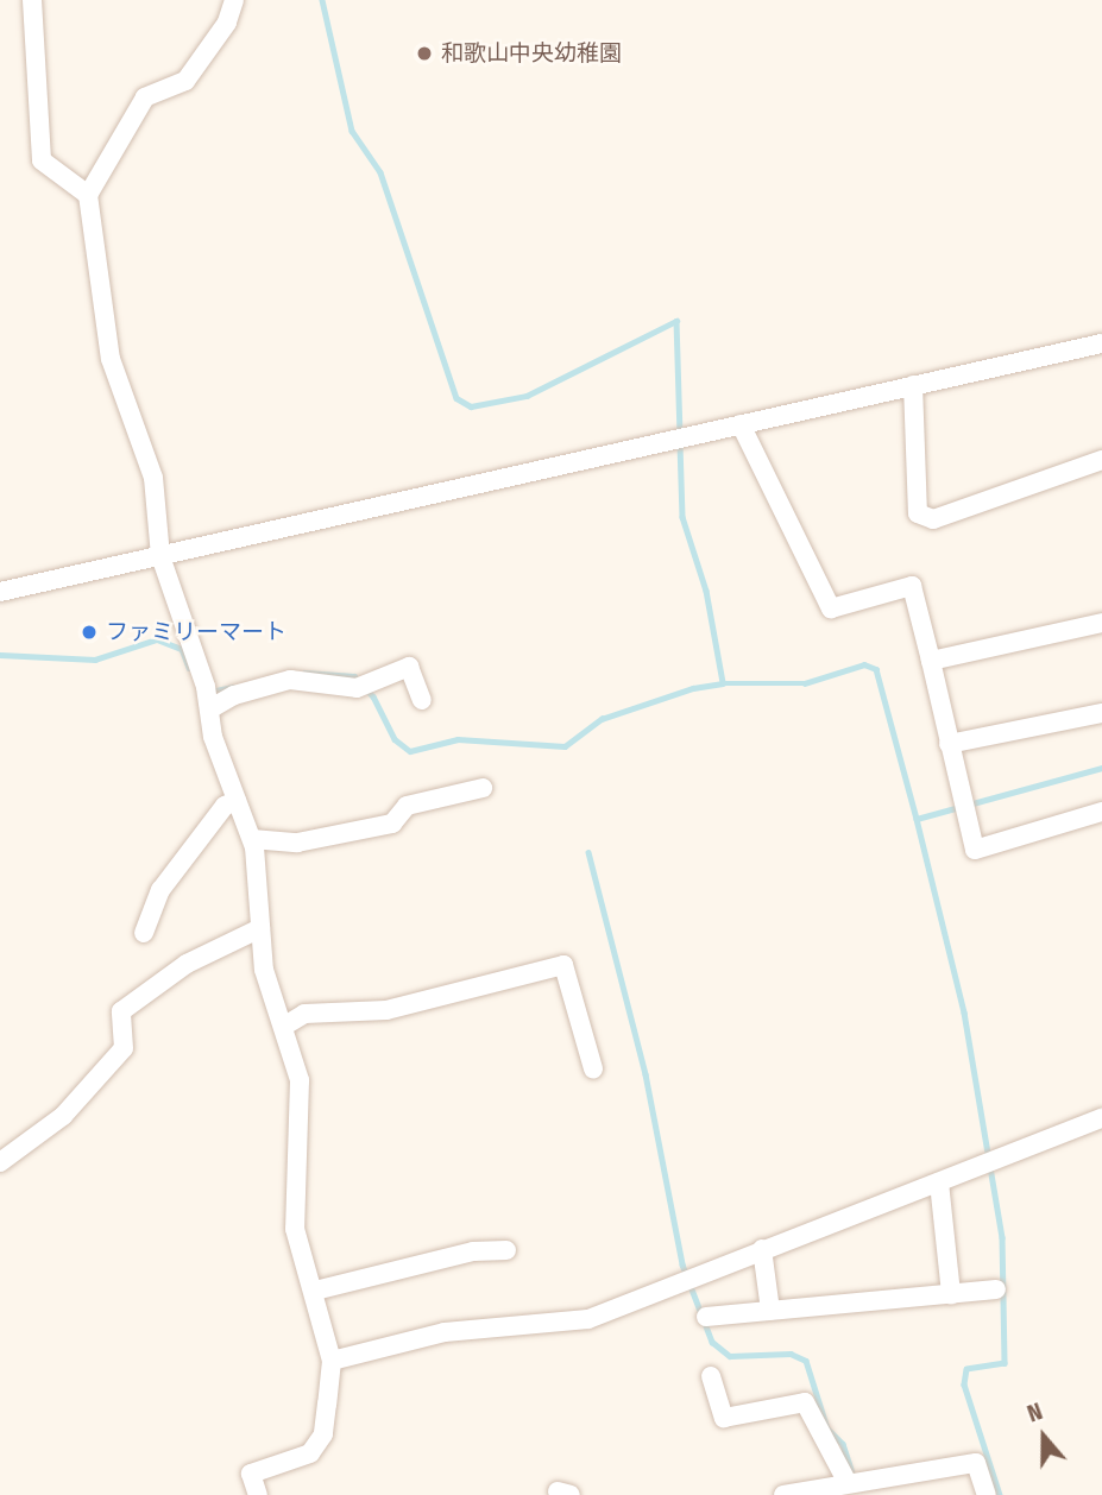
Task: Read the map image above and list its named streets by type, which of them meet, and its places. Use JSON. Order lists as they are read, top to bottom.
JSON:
{
  "places": ["和歌山中央幼稚園", "ファミリーマート"],
  "north": "top"
}
